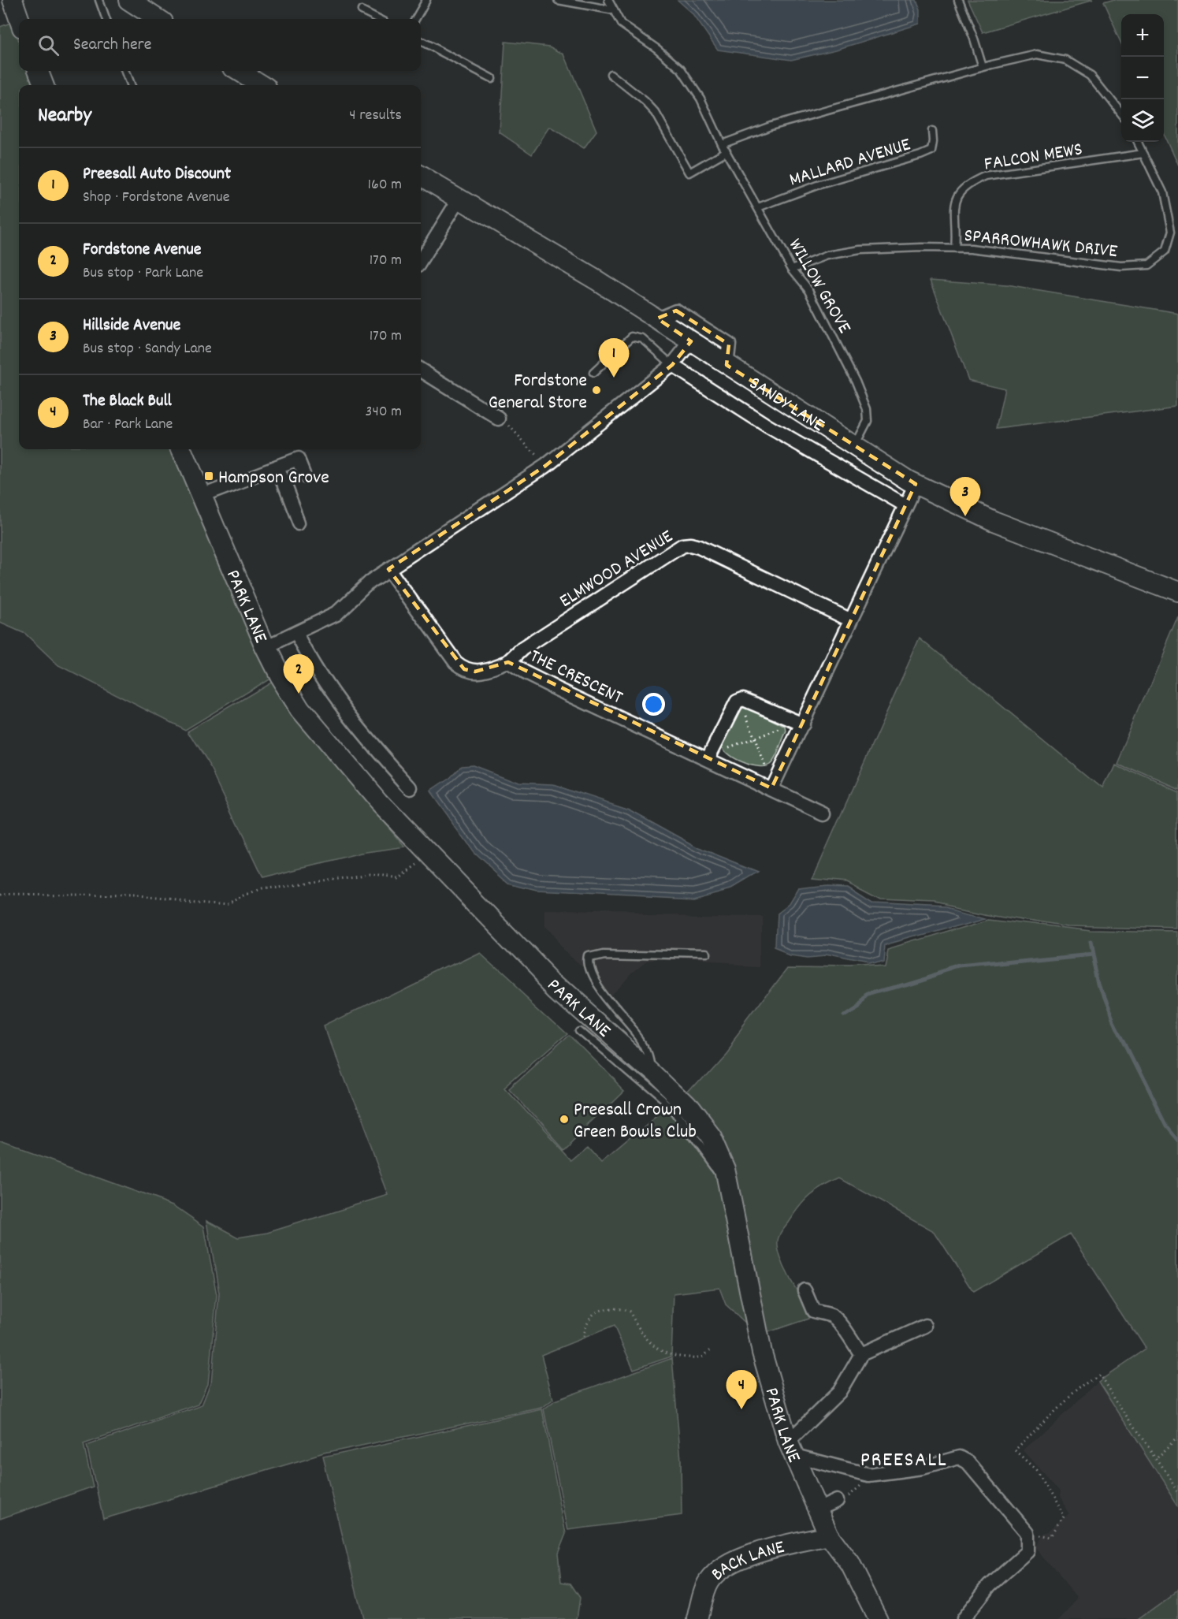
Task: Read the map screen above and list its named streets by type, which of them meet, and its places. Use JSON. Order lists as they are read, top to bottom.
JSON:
{
  "streets": {
    "main road": ["SANDY LANE", "PARK LANE", "BACK LANE"],
    "street": ["ELMWOOD AVENUE", "THE CRESCENT"],
    "lane": [
      "FALCON MEWS",
      "MALLARD AVENUE",
      "SPARROWHAWK DRIVE",
      "WILLOW GROVE"
    ]
  },
  "crossings": [
    ["FALCON MEWS", "SPARROWHAWK DRIVE"],
    ["MALLARD AVENUE", "WILLOW GROVE"],
    ["SPARROWHAWK DRIVE", "WILLOW GROVE"],
    ["WILLOW GROVE", "SANDY LANE"],
    ["ELMWOOD AVENUE", "THE CRESCENT"],
    ["PARK LANE", "BACK LANE"]
  ],
  "districts": ["PREESALL"],
  "places": {
    "other": ["Fordstone General Store", "Preesall Crown Green Bowls Club"],
    "transit": ["Hampson Grove"]
  },
  "page": {
    "map_buttons": ["+", "−"],
    "search": "Search here",
    "heading": ["Nearby", "4 results"],
    "list": [
      {
        "mark": "1",
        "name": "Preesall Auto Discount",
        "note": "Shop · Fordstone Avenue",
        "value": "160 m"
      },
      {
        "mark": "2",
        "name": "Fordstone Avenue",
        "note": "Bus stop · Park Lane",
        "value": "170 m"
      },
      {
        "mark": "3",
        "name": "Hillside Avenue",
        "note": "Bus stop · Sandy Lane",
        "value": "170 m"
      },
      {
        "mark": "4",
        "name": "The Black Bull",
        "note": "Bar · Park Lane",
        "value": "340 m"
      }
    ],
    "pins": [
      "1",
      "3",
      "2",
      "4"
    ]
  }
}
